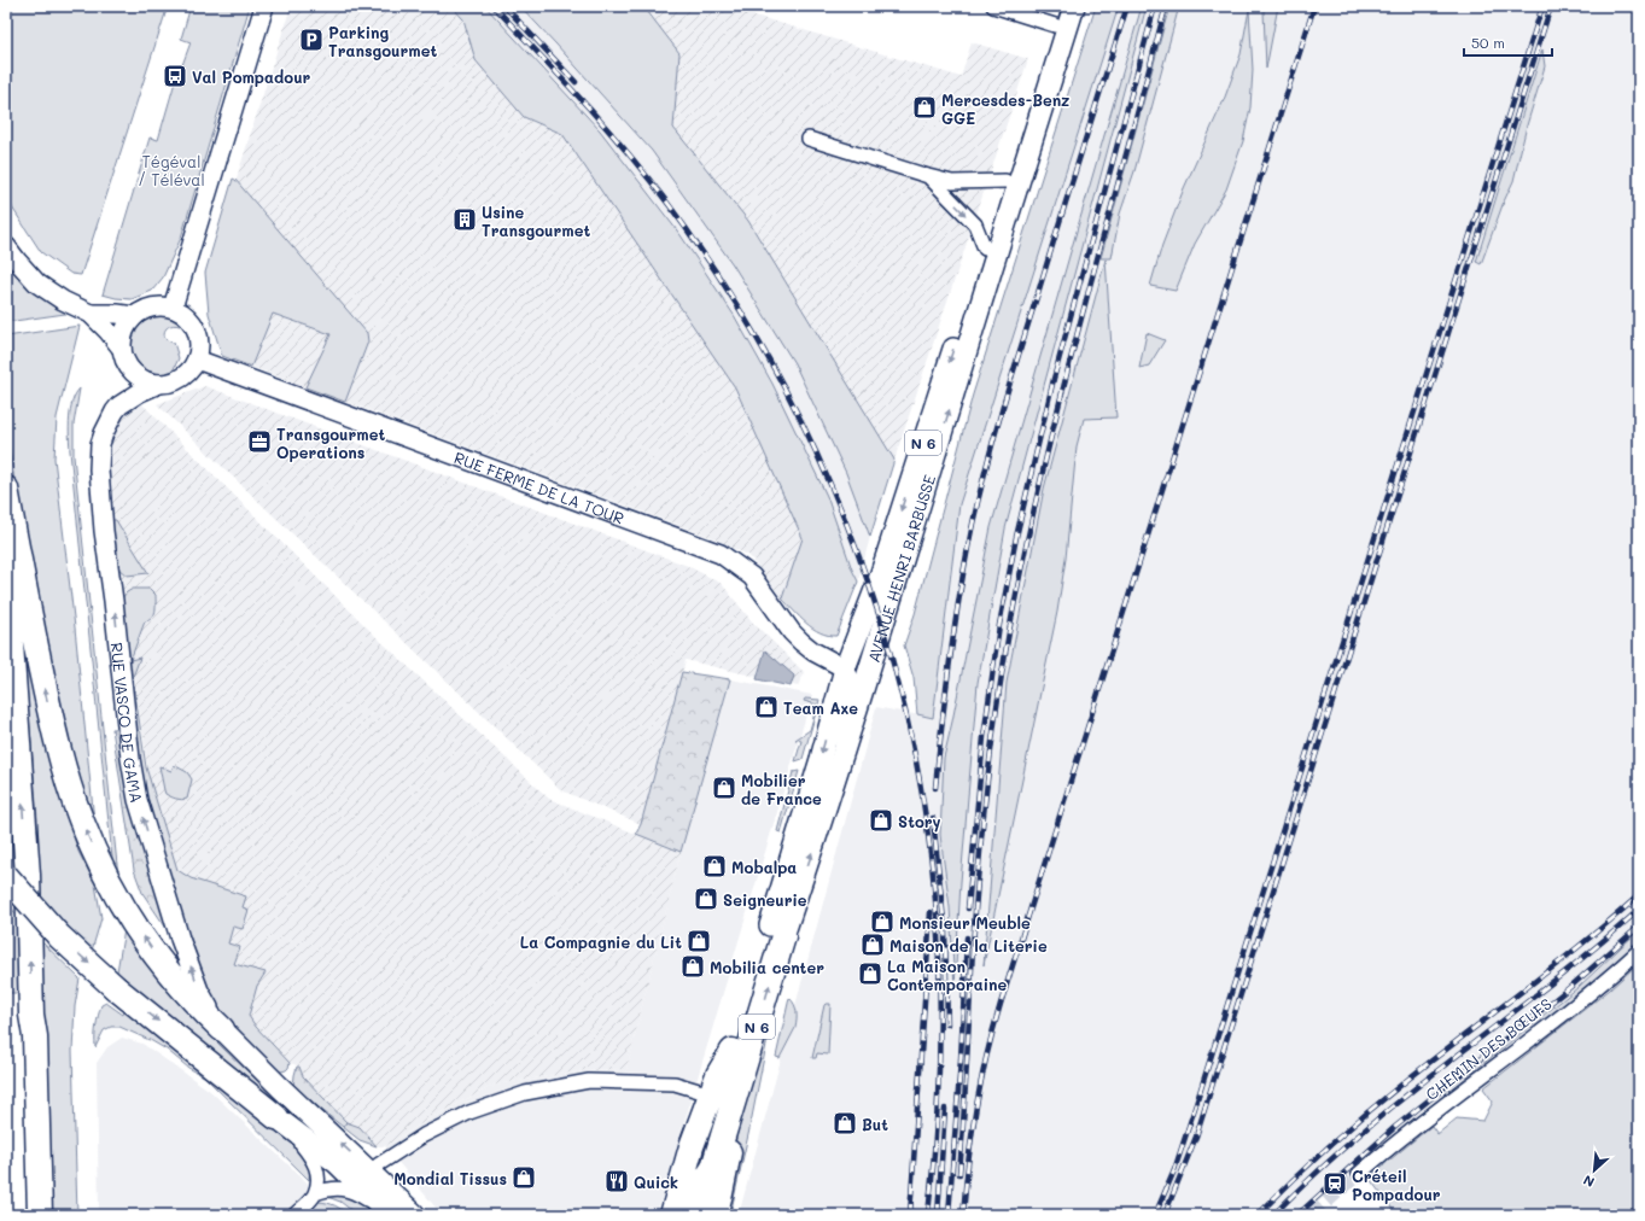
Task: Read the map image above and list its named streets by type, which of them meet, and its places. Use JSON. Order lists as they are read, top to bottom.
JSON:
{
  "streets": {
    "highway": ["N 6"],
    "main road": ["AVENUE HENRI BARBUSSE"],
    "street": ["RUE FERME DE LA TOUR", "RUE VASCO DE GAMA", "CHEMIN DES BŒUFS"]
  },
  "crossings": [
    ["N 6", "AVENUE HENRI BARBUSSE"],
    ["RUE FERME DE LA TOUR", "AVENUE HENRI BARBUSSE"],
    ["RUE FERME DE LA TOUR", "RUE VASCO DE GAMA"]
  ],
  "one_way": ["RUE VASCO DE GAMA"],
  "parks": ["Tégéval / Téléval"],
  "places": {
    "parking": ["Parking Transgourmet"],
    "bus stop": ["Val Pompadour"],
    "shop": [
      "Mercesdes-Benz GGE",
      "Team Axe",
      "Mobilier de France",
      "Story",
      "Mobalpa",
      "Seigneurie",
      "Monsieur Meuble",
      "La Compagnie du Lit",
      "Maison de la Literie",
      "Mobilia center",
      "La Maison Contemporaine",
      "But",
      "Mondial Tissus"
    ],
    "building": ["Usine Transgourmet"],
    "office": ["Transgourmet Operations"],
    "restaurant": ["Quick"],
    "station": ["Créteil Pompadour"]
  },
  "scale_bar": "50 m",
  "north": "bottom left"
}
